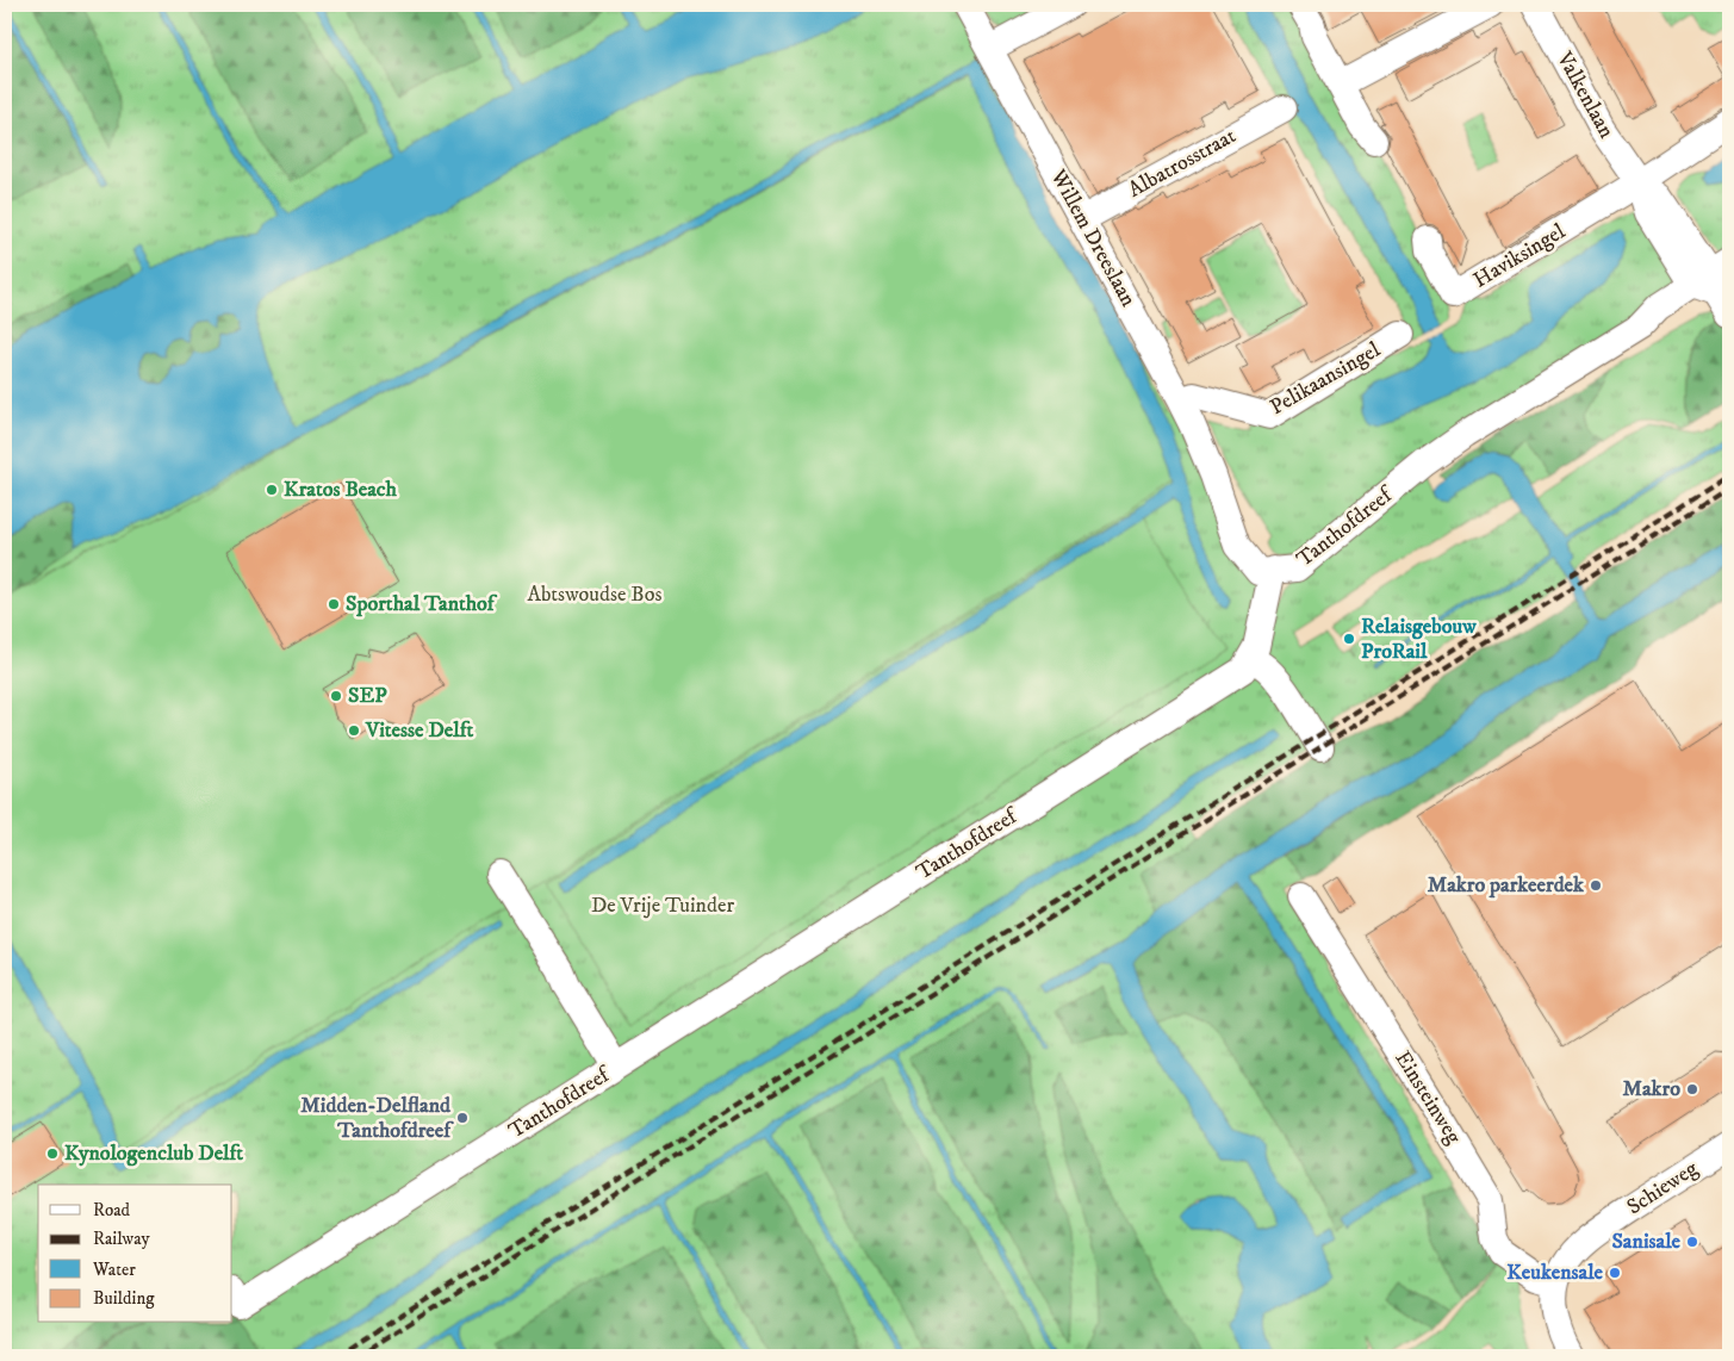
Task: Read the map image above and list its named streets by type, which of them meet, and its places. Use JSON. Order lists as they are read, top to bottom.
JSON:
{
  "streets": {
    "street": [
      "Valkenlaan",
      "Albatrosstraat",
      "Willem Dreeslaan",
      "Haviksingel",
      "Pelikaansingel",
      "Tanthofdreef",
      "Einsteinweg",
      "Schieweg"
    ]
  },
  "crossings": [
    ["Valkenlaan", "Haviksingel"],
    ["Valkenlaan", "Tanthofdreef"],
    ["Albatrosstraat", "Willem Dreeslaan"],
    ["Willem Dreeslaan", "Pelikaansingel"],
    ["Willem Dreeslaan", "Tanthofdreef"],
    ["Einsteinweg", "Schieweg"]
  ],
  "parks": ["Abtswoudse Bos", "De Vrije Tuinder"],
  "places": [
    "Kratos Beach",
    "Sporthal Tanthof",
    "Relaisgebouw ProRail",
    "SEP",
    "Vitesse Delft",
    "Makro parkeerdek",
    "Makro",
    "Midden-Delfland Tanthofdreef",
    "Kynologenclub Delft",
    "Sanisale",
    "Keukensale"
  ],
  "legend": [
    "Road",
    "Railway",
    "Water",
    "Building"
  ]
}
